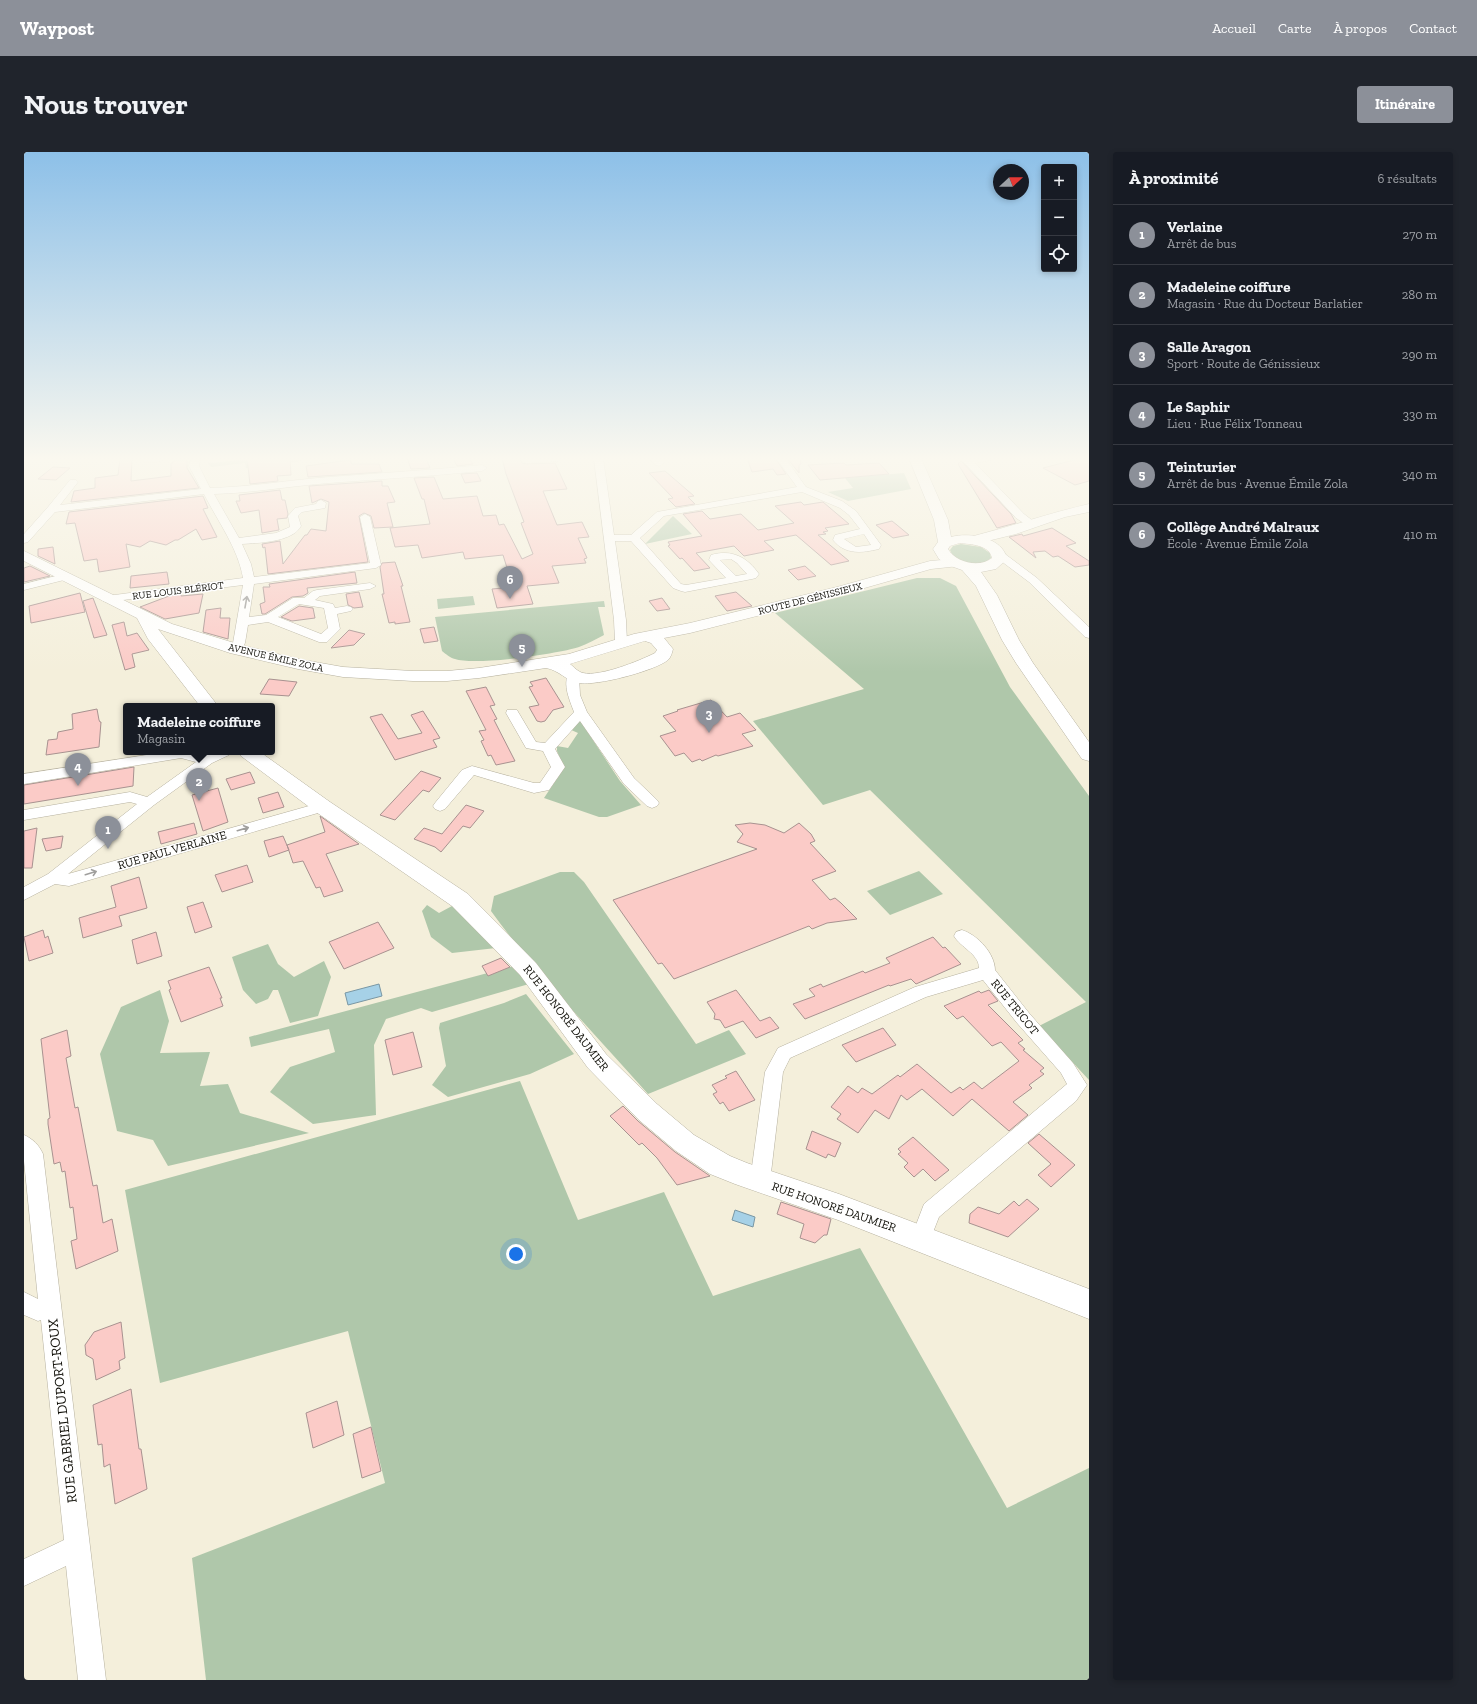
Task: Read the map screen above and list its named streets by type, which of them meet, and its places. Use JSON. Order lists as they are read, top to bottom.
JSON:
{
  "streets": {
    "main road": ["ROUTE DE GÉNISSIEUX", "AVENUE ÉMILE ZOLA", "RUE HONORÉ DAUMIER"],
    "street": [
      "RUE LOUIS BLÉRIOT",
      "RUE PAUL VERLAINE",
      "RUE TRICOT",
      "RUE GABRIEL DUPORT-ROUX"
    ]
  },
  "crossings": [
    ["ROUTE DE GÉNISSIEUX", "AVENUE ÉMILE ZOLA"],
    ["RUE PAUL VERLAINE", "RUE HONORÉ DAUMIER"],
    ["RUE TRICOT", "RUE HONORÉ DAUMIER"]
  ],
  "north": "right",
  "page": {
    "header": "Waypost",
    "nav": [
      "Accueil",
      "Carte",
      "À propos",
      "Contact"
    ],
    "buttons": "Itinéraire",
    "title": "Nous trouver",
    "heading": ["À proximité", "6 résultats"],
    "map_buttons": ["+", "−"],
    "list": [
      {
        "mark": "1",
        "name": "Verlaine",
        "note": "Arrêt de bus",
        "value": "270 m"
      },
      {
        "mark": "2",
        "name": "Madeleine coiffure",
        "note": "Magasin · Rue du Docteur Barlatier",
        "value": "280 m"
      },
      {
        "mark": "3",
        "name": "Salle Aragon",
        "note": "Sport · Route de Génissieux",
        "value": "290 m"
      },
      {
        "mark": "4",
        "name": "Le Saphir",
        "note": "Lieu · Rue Félix Tonneau",
        "value": "330 m"
      },
      {
        "mark": "5",
        "name": "Teinturier",
        "note": "Arrêt de bus · Avenue Émile Zola",
        "value": "340 m"
      },
      {
        "mark": "6",
        "name": "Collège André Malraux",
        "note": "École · Avenue Émile Zola",
        "value": "410 m"
      }
    ],
    "pins": [
      "6",
      "5",
      "3",
      "4",
      "2",
      "1"
    ],
    "popup": ["Madeleine coiffure", "Magasin"]
  }
}
